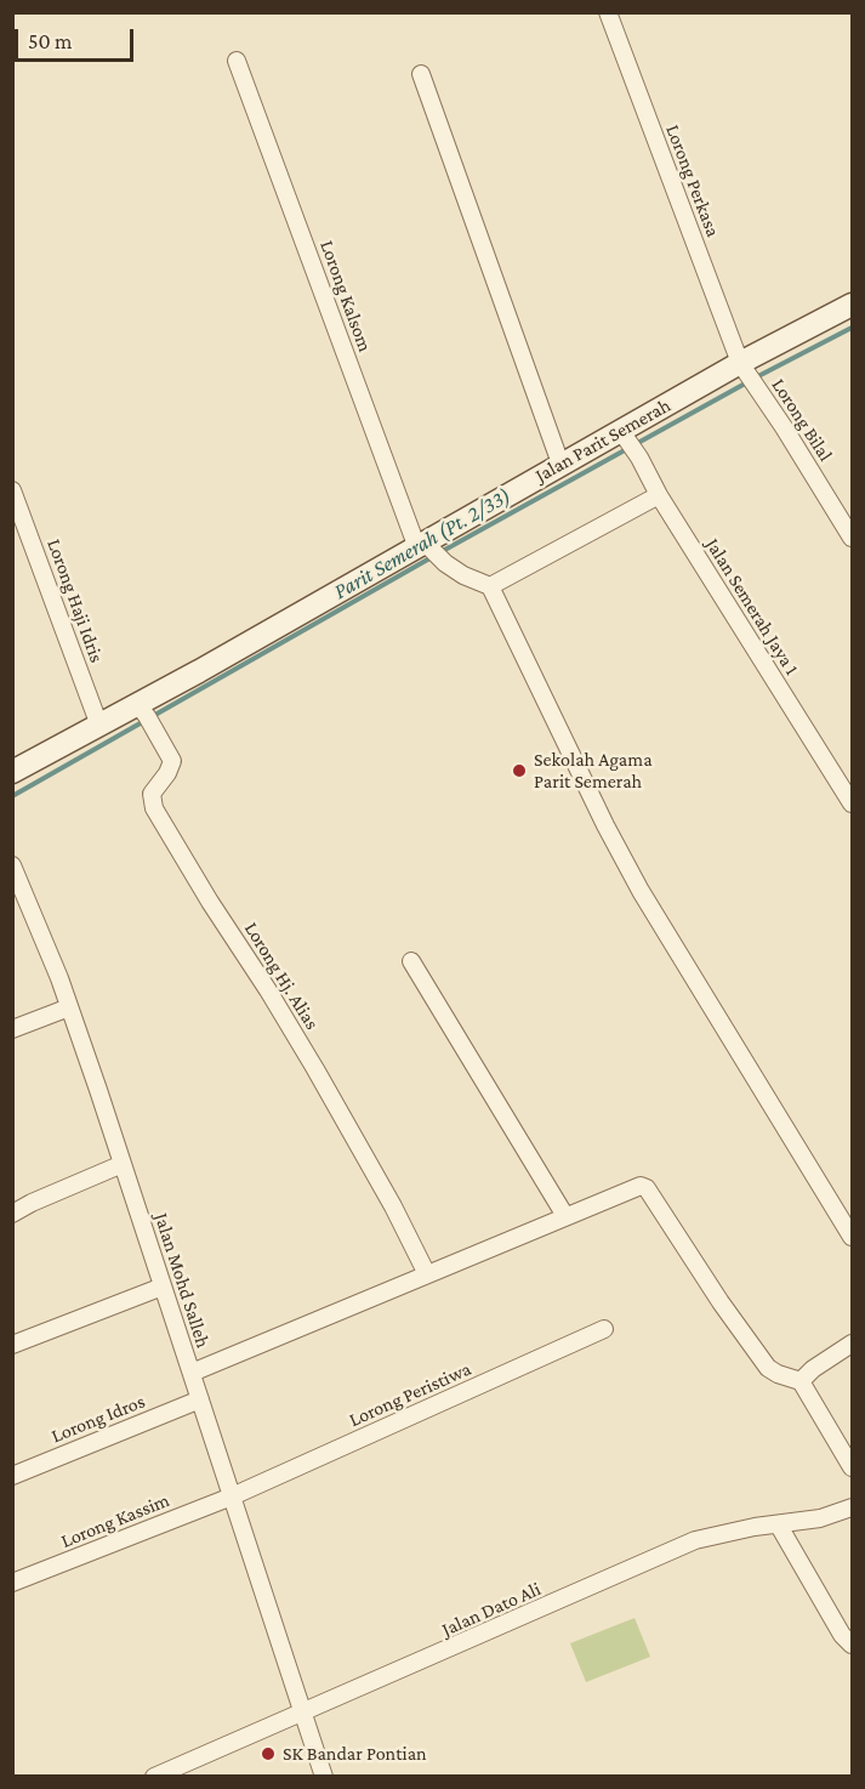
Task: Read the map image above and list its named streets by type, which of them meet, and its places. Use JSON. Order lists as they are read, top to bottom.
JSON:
{
  "streets": {
    "main road": ["Jalan Parit Semerah"],
    "street": [
      "Lorong Perkasa",
      "Lorong Kalsom",
      "Lorong Bilal",
      "Lorong Haji Idris",
      "Jalan Semerah Jaya 1",
      "Lorong Hj. Alias",
      "Jalan Mohd Salleh",
      "Lorong Peristiwa",
      "Lorong Idros",
      "Lorong Kassim",
      "Jalan Dato Ali"
    ]
  },
  "crossings": [
    ["Lorong Perkasa", "Lorong Bilal"],
    ["Lorong Perkasa", "Jalan Parit Semerah"],
    ["Lorong Kalsom", "Jalan Parit Semerah"],
    ["Lorong Bilal", "Jalan Parit Semerah"],
    ["Jalan Parit Semerah", "Lorong Haji Idris"],
    ["Jalan Parit Semerah", "Jalan Semerah Jaya 1"],
    ["Jalan Parit Semerah", "Lorong Hj. Alias"],
    ["Jalan Mohd Salleh", "Lorong Peristiwa"],
    ["Jalan Mohd Salleh", "Lorong Idros"],
    ["Jalan Mohd Salleh", "Lorong Kassim"],
    ["Jalan Mohd Salleh", "Jalan Dato Ali"],
    ["Lorong Peristiwa", "Lorong Kassim"]
  ],
  "water": ["Parit Semerah (Pt. 2/33)"],
  "places": ["Sekolah Agama Parit Semerah", "SK Bandar Pontian"],
  "scale_bar": "50 m"
}
